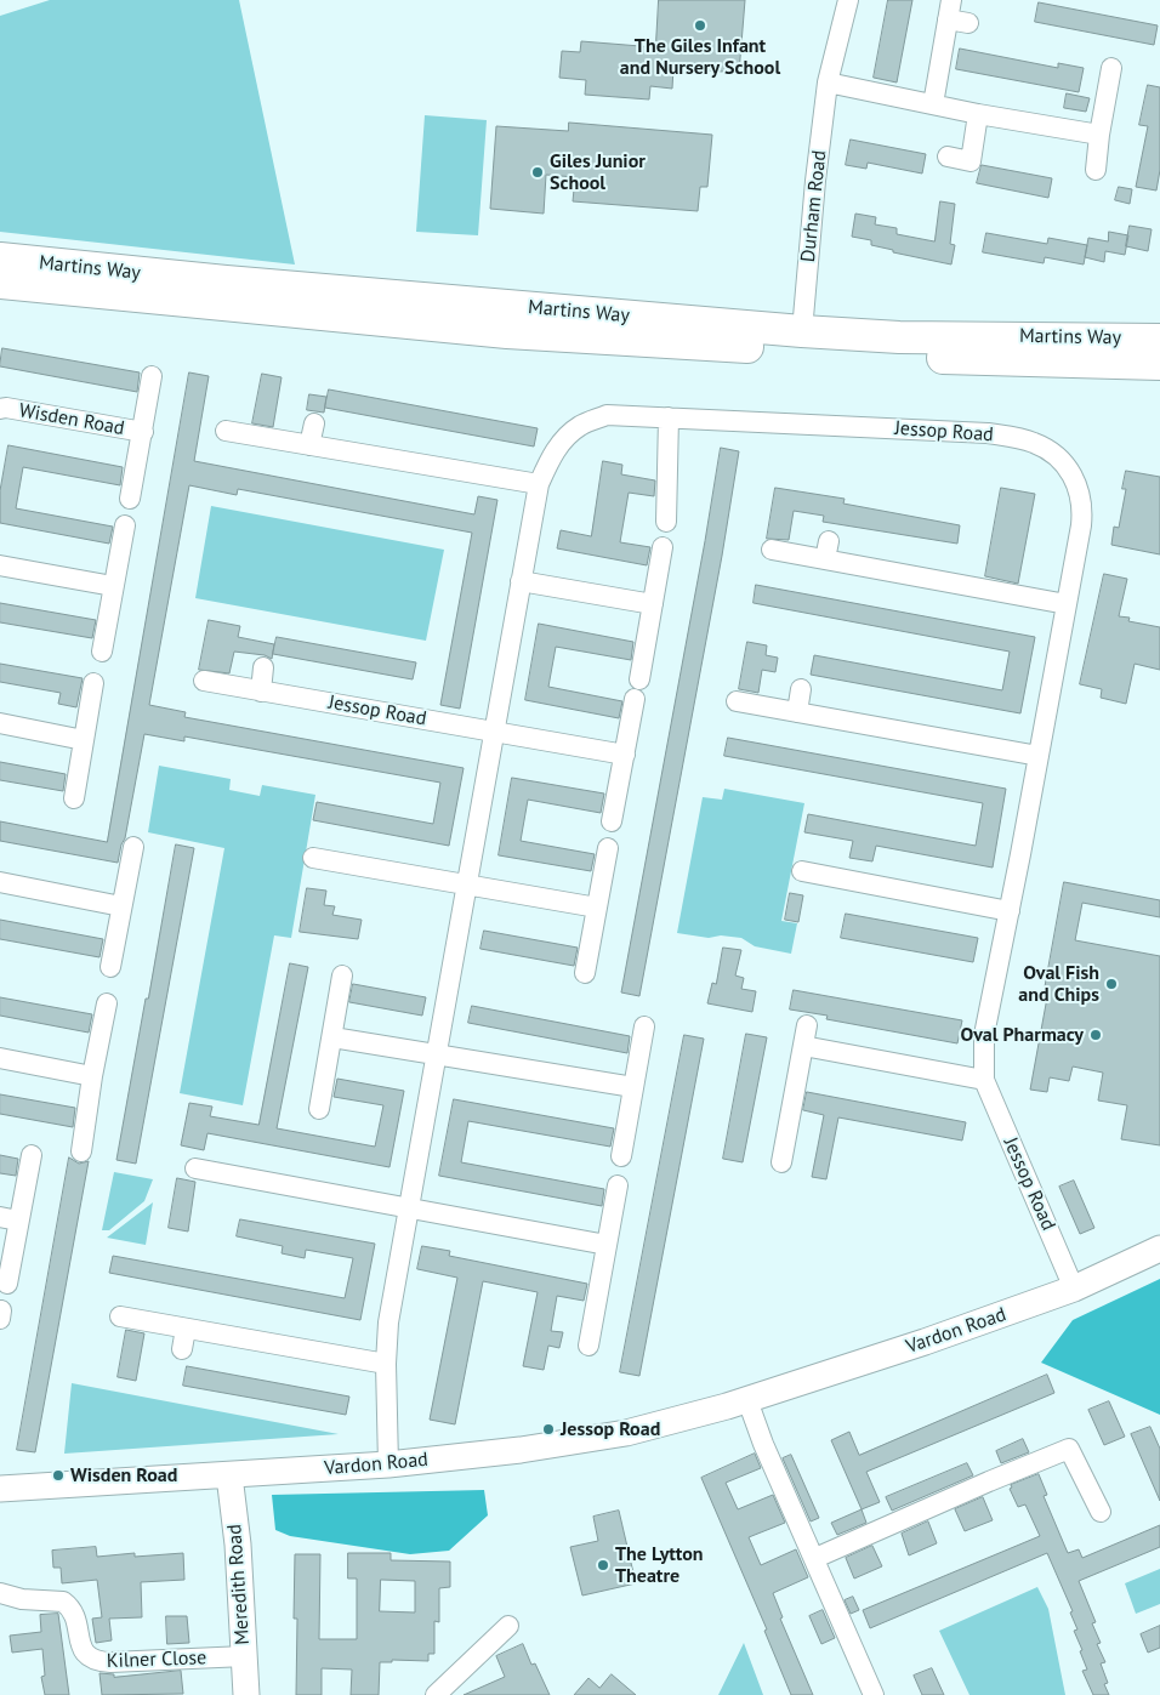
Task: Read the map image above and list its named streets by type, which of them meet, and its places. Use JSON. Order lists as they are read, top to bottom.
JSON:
{
  "streets": {
    "main road": ["Martins Way"],
    "street": [
      "Durham Road",
      "Wisden Road",
      "Jessop Road",
      "Vardon Road",
      "Meredith Road",
      "Kilner Close"
    ]
  },
  "crossings": [
    ["Durham Road", "Martins Way"],
    ["Jessop Road", "Vardon Road"],
    ["Vardon Road", "Meredith Road"],
    ["Meredith Road", "Kilner Close"]
  ],
  "places": [
    "The Giles Infant and Nursery School",
    "Giles Junior School",
    "Oval Fish and Chips",
    "Oval Pharmacy",
    "Jessop Road",
    "Wisden Road",
    "The Lytton Theatre"
  ]
}
